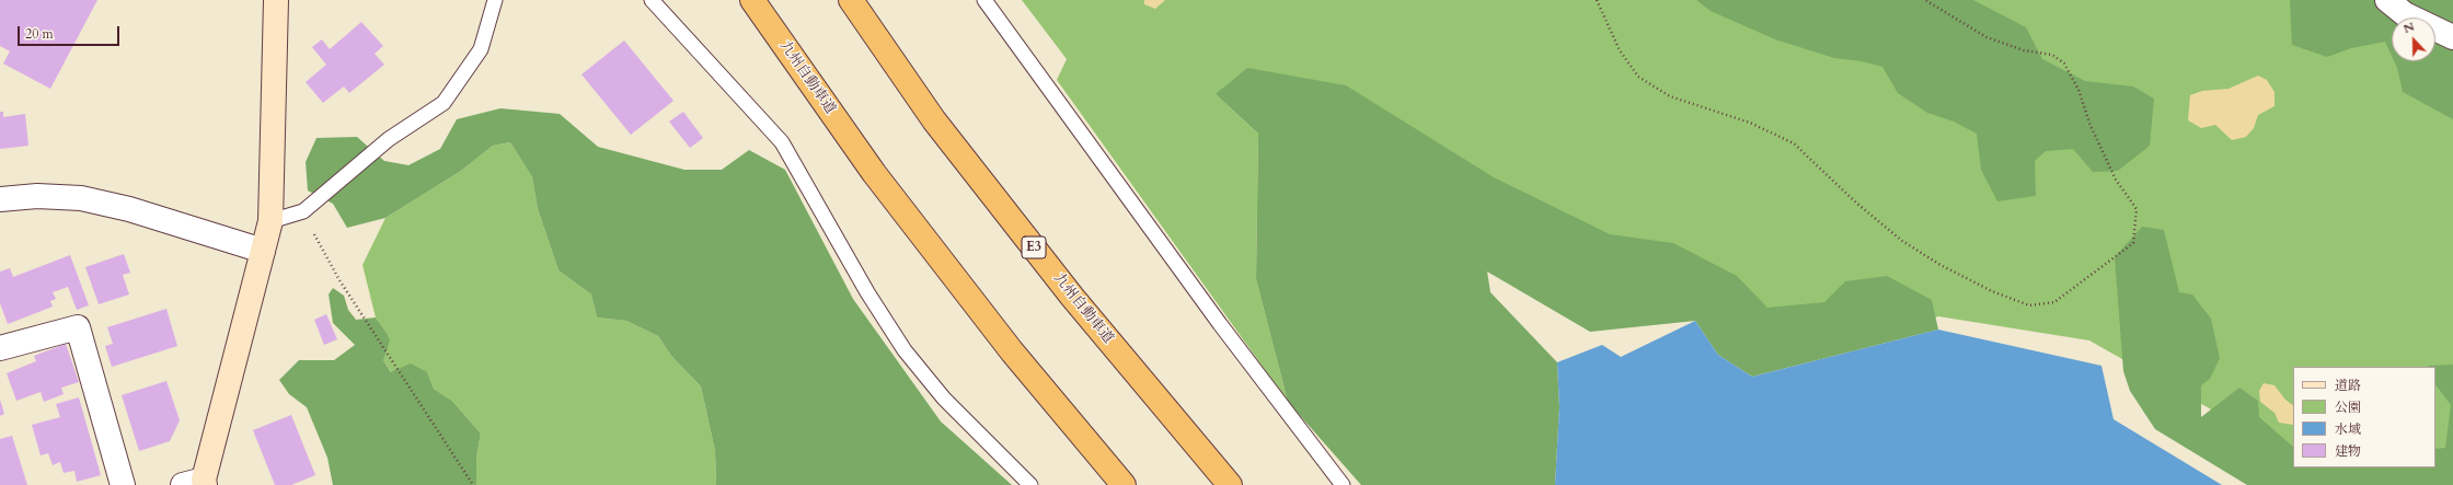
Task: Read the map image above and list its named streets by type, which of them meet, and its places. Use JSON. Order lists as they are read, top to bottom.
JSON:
{
  "streets": {
    "highway": ["九州自動車道", "E3"]
  },
  "legend": [
    "道路",
    "公園",
    "水域",
    "建物"
  ],
  "scale_bar": "20 m",
  "north": "top"
}
